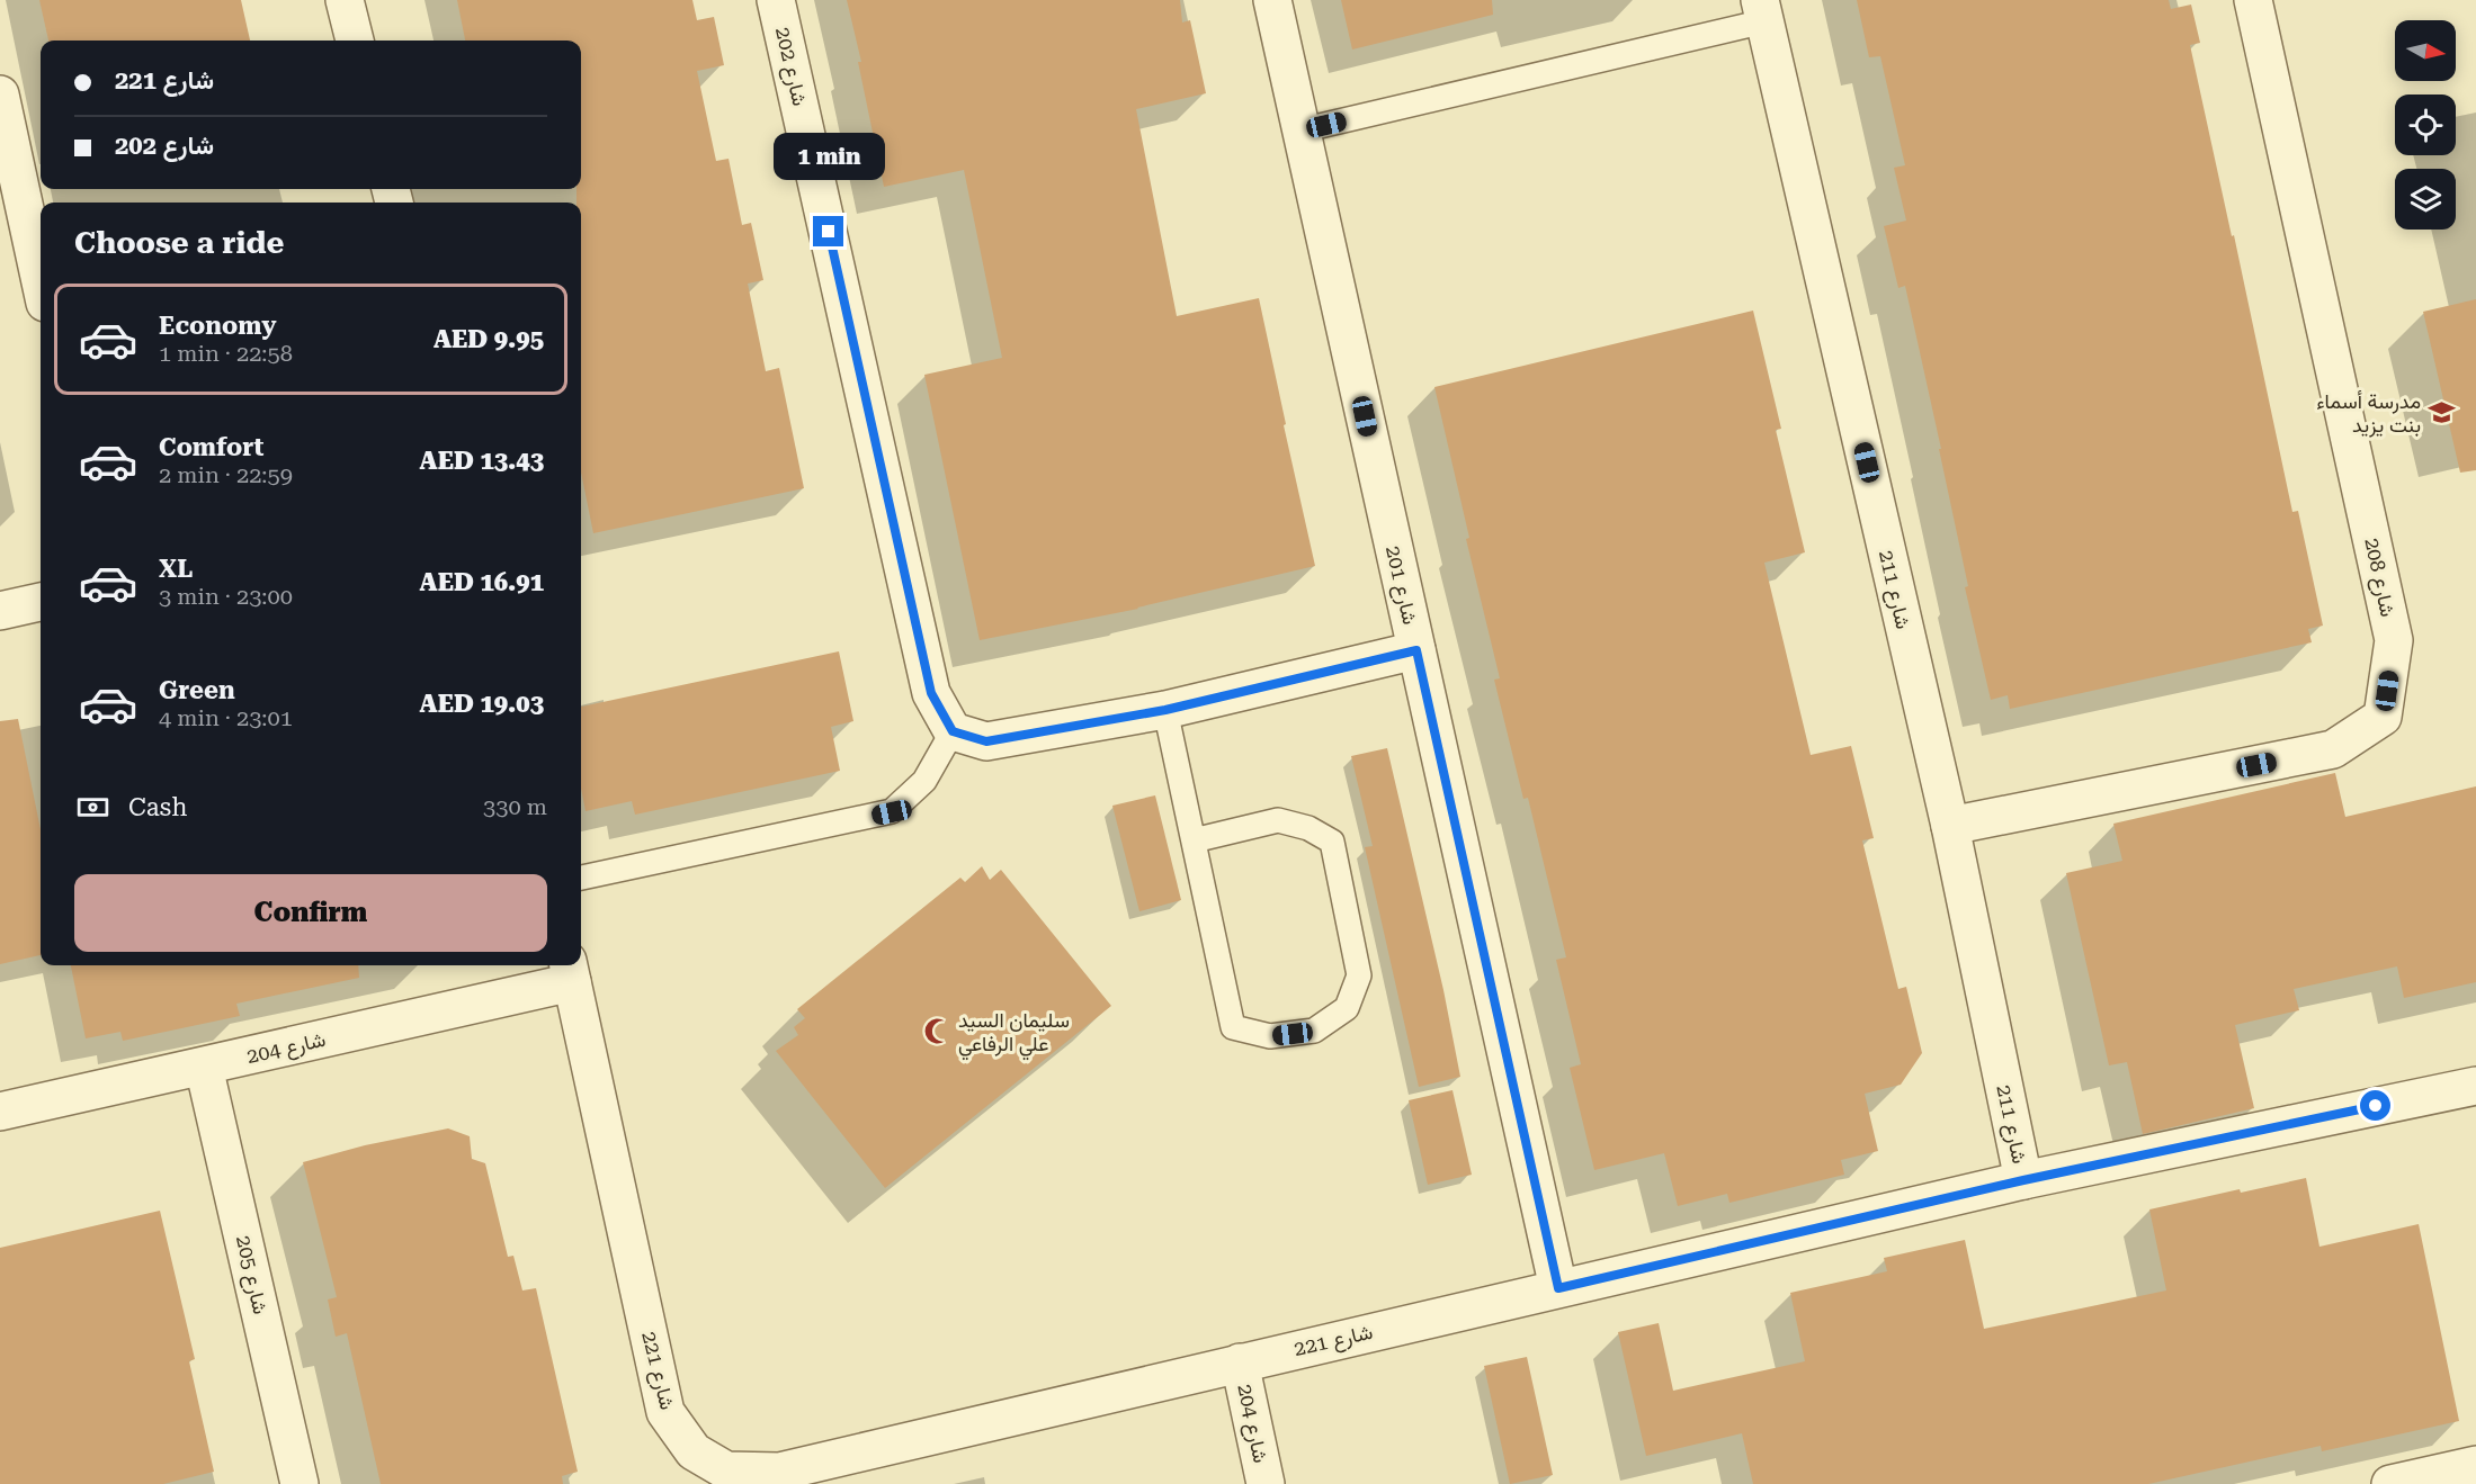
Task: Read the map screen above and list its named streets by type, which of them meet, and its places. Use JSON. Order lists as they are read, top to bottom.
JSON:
{
  "streets": {
    "street": [
      "شارع 202",
      "شارع 208",
      "شارع 201",
      "شارع 211",
      "شارع 204",
      "شارع 205",
      "شارع 221"
    ]
  },
  "crossings": [
    ["شارع 208", "شارع 211"],
    ["شارع 201", "شارع 221"],
    ["شارع 211", "شارع 221"],
    ["شارع 204", "شارع 205"],
    ["شارع 204", "شارع 221"]
  ],
  "places": {
    "school or university": ["مدرسة أسماء بنت يزيد"],
    "mosque": ["سليمان السيد علي الرفاعي"]
  },
  "north": "right",
  "page": {
    "banner": ["شارع 221", "شارع 202"],
    "bubble": "1 min",
    "heading": "Choose a ride",
    "list": [
      {
        "name": "Economy",
        "note": "1 min · 22:58",
        "value": "AED 9.95"
      },
      {
        "name": "Comfort",
        "note": "2 min · 22:59",
        "value": "AED 13.43"
      },
      {
        "name": "XL",
        "note": "3 min · 23:00",
        "value": "AED 16.91"
      },
      {
        "name": "Green",
        "note": "4 min · 23:01",
        "value": "AED 19.03"
      }
    ],
    "pay": ["Cash", "330 m"],
    "buttons": "Confirm"
  }
}
